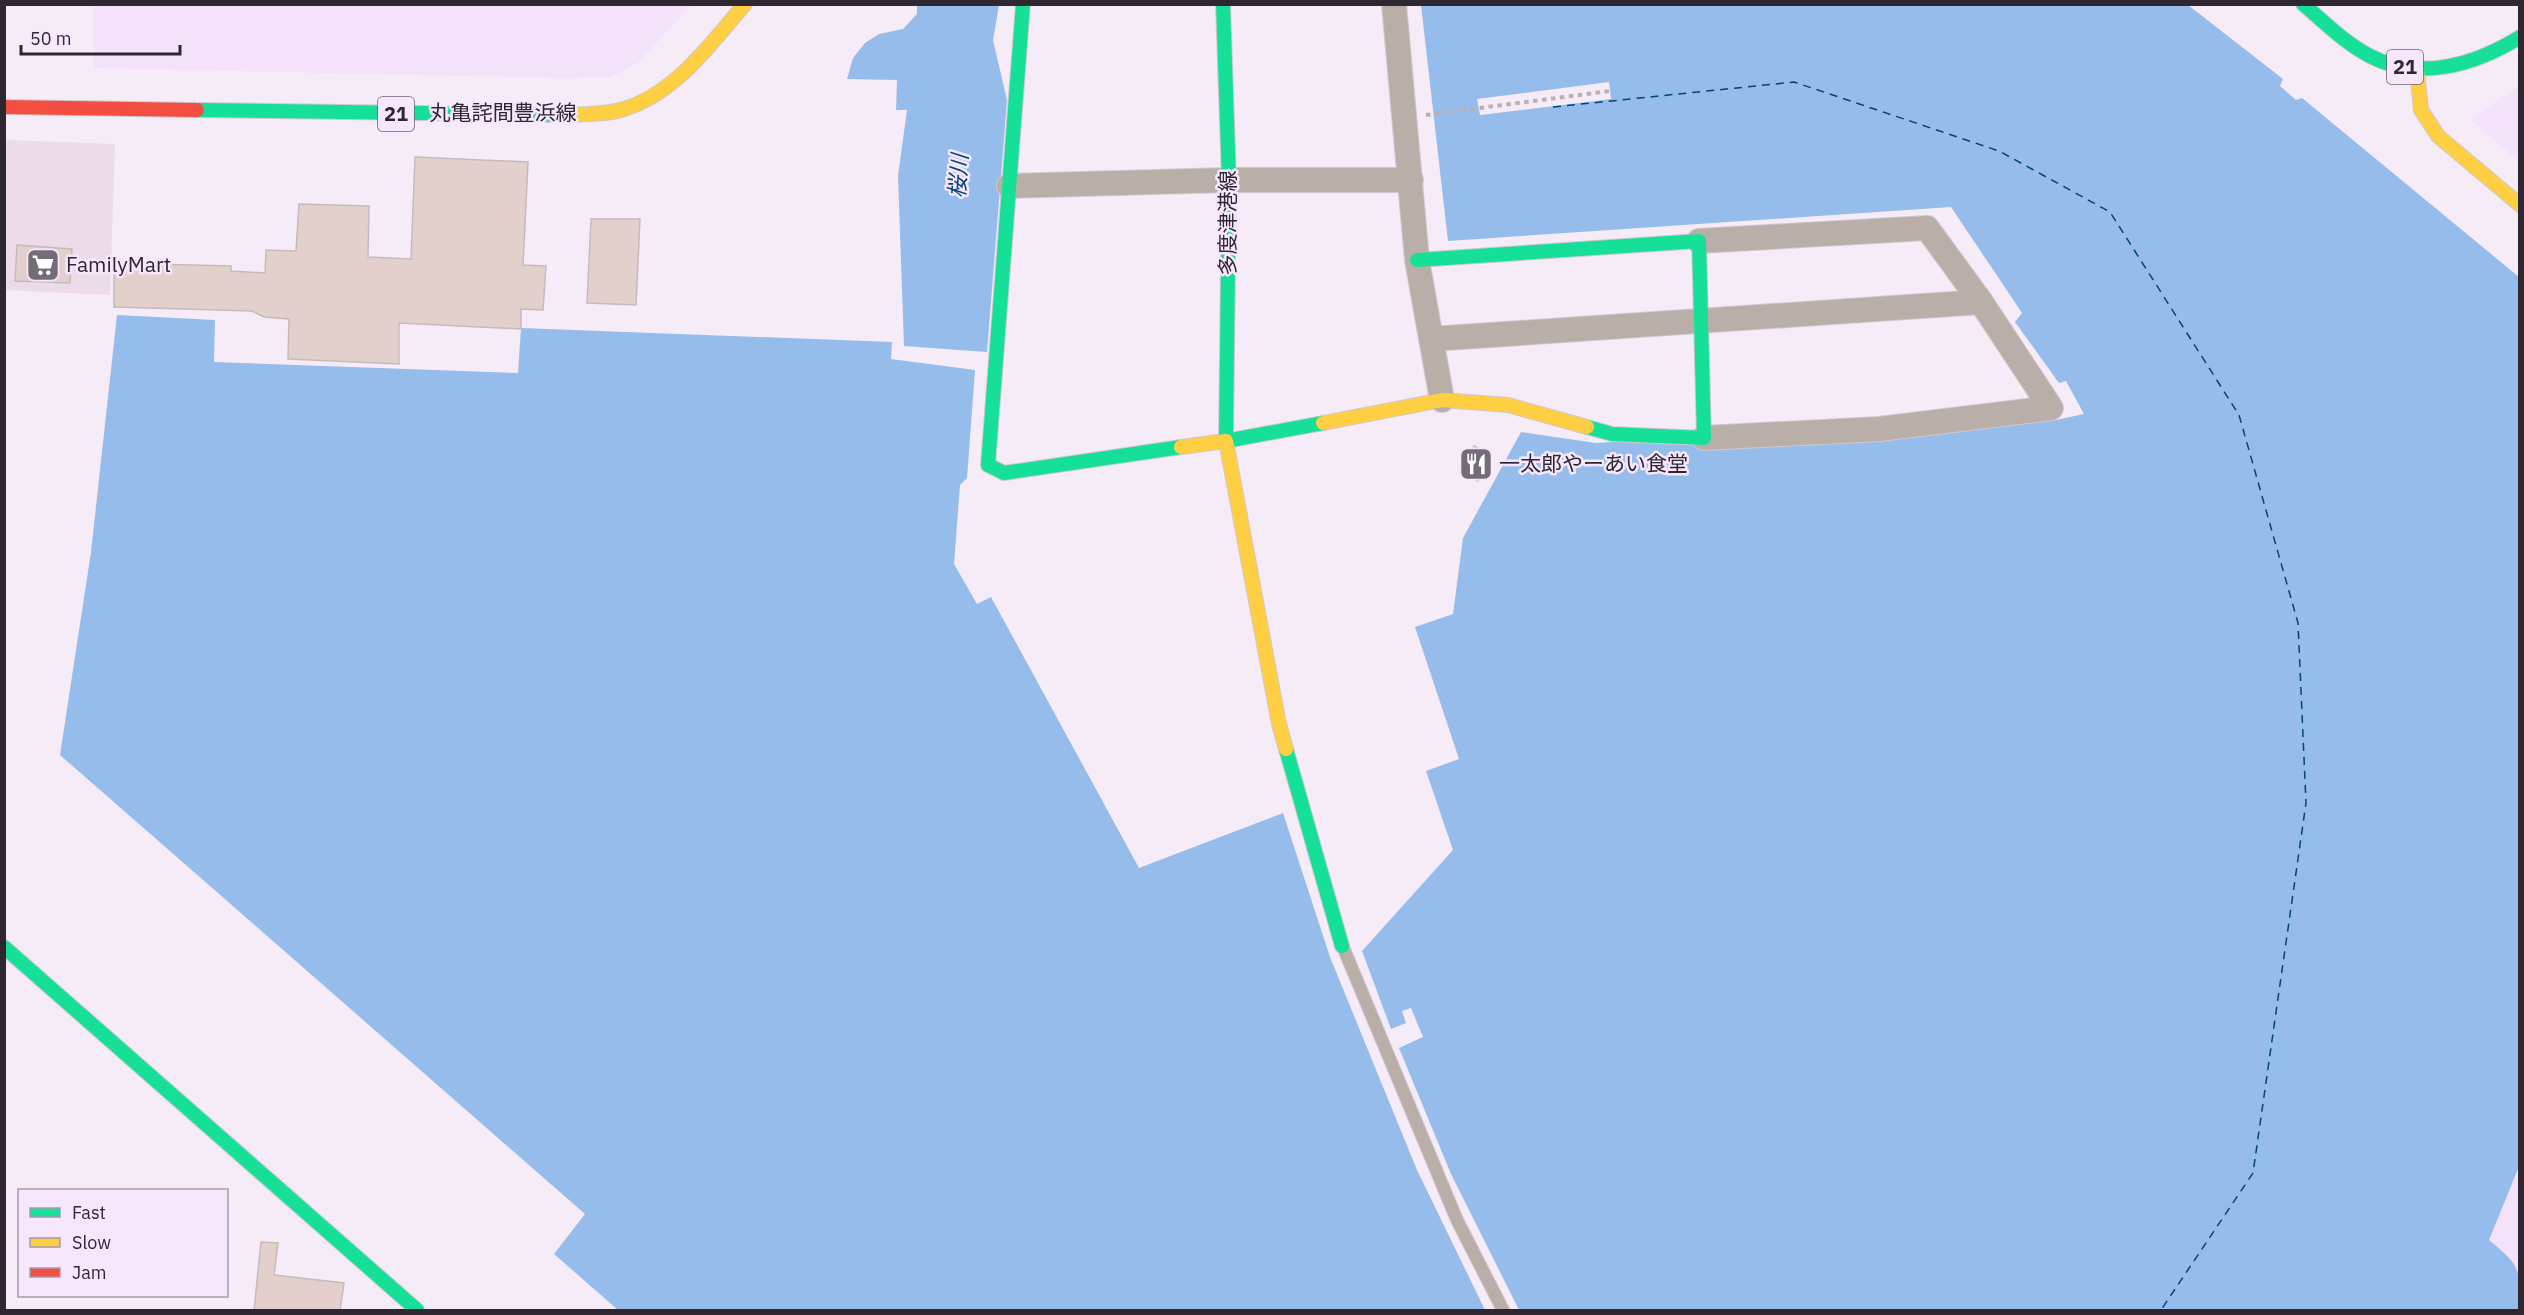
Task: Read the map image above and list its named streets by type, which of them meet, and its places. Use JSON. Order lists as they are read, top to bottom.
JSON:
{
  "streets": {
    "street": ["21", "丸亀詫間豊浜線", "多度津港線"]
  },
  "water": ["桜川"],
  "places": {
    "supermarket": ["FamilyMart"],
    "restaurant": ["一太郎やーあい食堂"]
  },
  "legend": ["Fast", "Slow", "Jam"],
  "scale_bar": "50 m"
}
